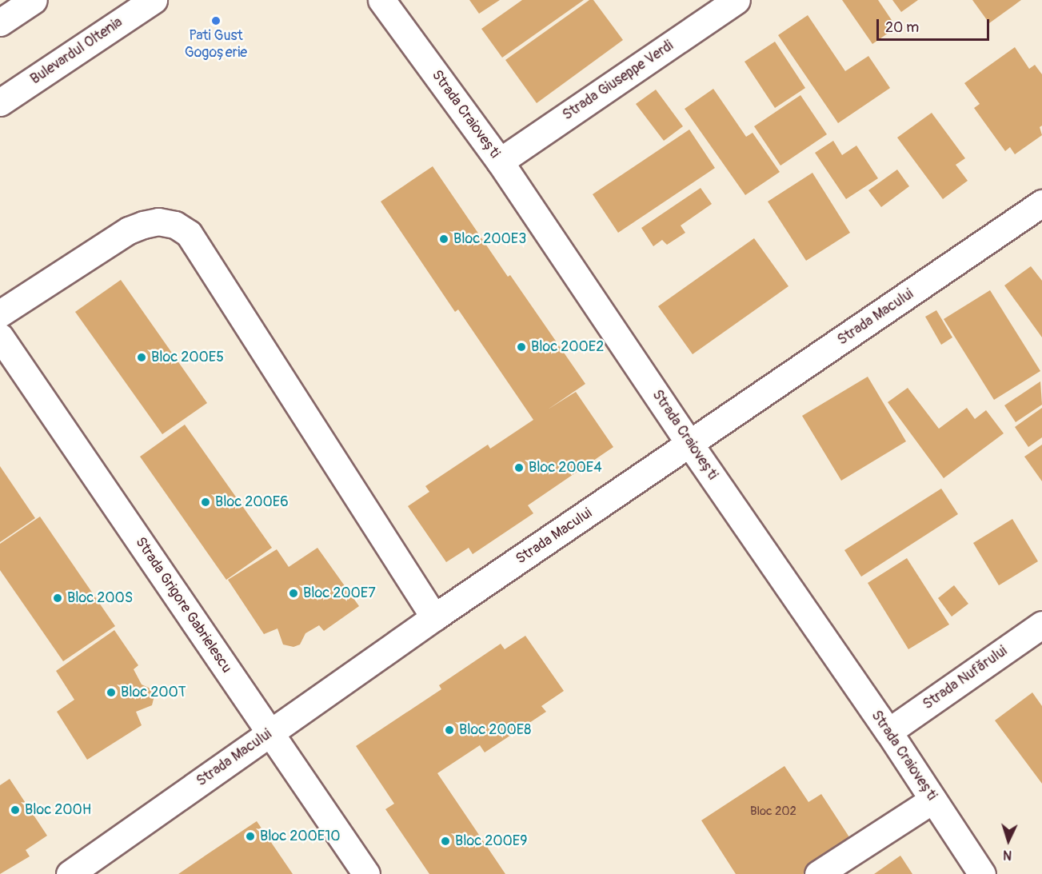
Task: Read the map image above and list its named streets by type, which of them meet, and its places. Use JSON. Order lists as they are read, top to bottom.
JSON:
{
  "streets": {
    "street": [
      "Bulevardul Oltenia",
      "Strada Giuseppe Verdi",
      "Strada Craiovești",
      "Strada Macului",
      "Strada Grigore Gabrielescu",
      "Strada Nufărului"
    ]
  },
  "crossings": [
    ["Strada Giuseppe Verdi", "Strada Craiovești"],
    ["Strada Craiovești", "Strada Macului"],
    ["Strada Craiovești", "Strada Nufărului"],
    ["Strada Macului", "Strada Grigore Gabrielescu"]
  ],
  "places": [
    "Pati Gust Gogoșerie",
    "Bloc 200E3",
    "Bloc 200E2",
    "Bloc 200E5",
    "Bloc 200E4",
    "Bloc 200E6",
    "Bloc 200E7",
    "Bloc 200S",
    "Bloc 200T",
    "Bloc 200E8",
    "Bloc 200H",
    "Bloc 200E10",
    "Bloc 200E9"
  ],
  "house_numbers": ["Bloc 202"],
  "scale_bar": "20 m",
  "north": "bottom"
}
